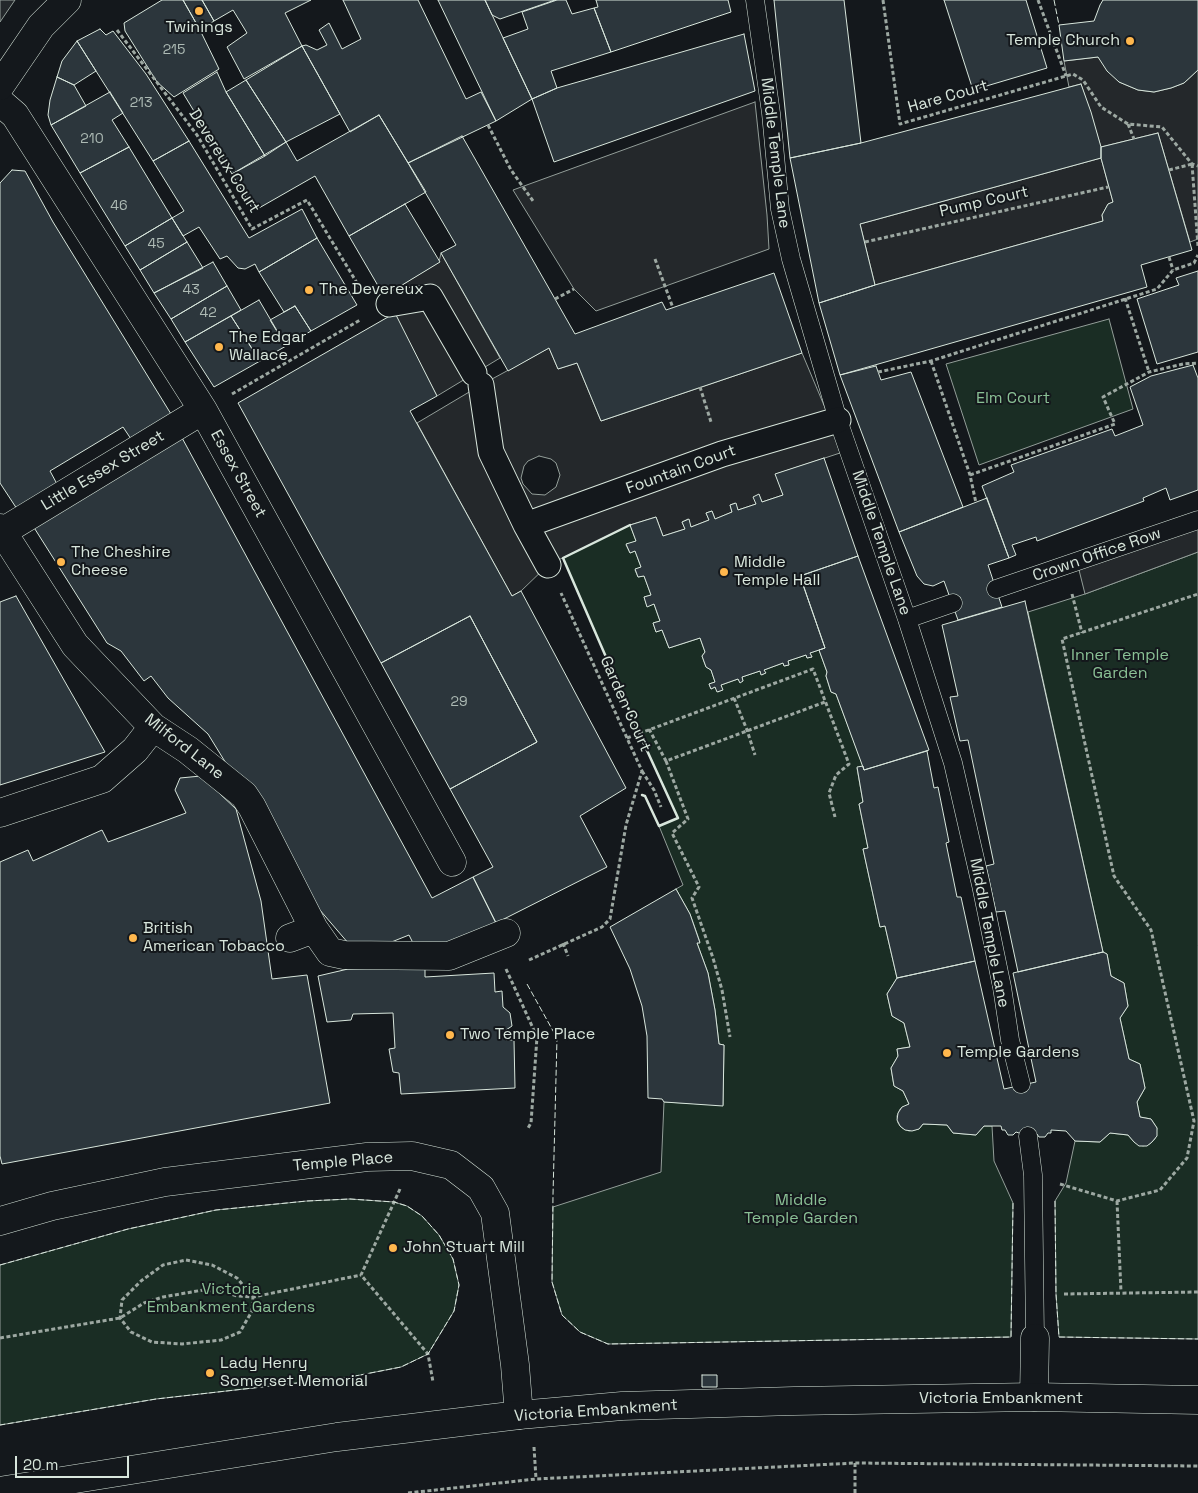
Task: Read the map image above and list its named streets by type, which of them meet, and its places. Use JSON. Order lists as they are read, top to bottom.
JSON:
{
  "streets": {
    "street": [
      "Fountain Court",
      "Little Essex Street",
      "Essex Street",
      "Milford Lane",
      "Temple Place",
      "Victoria Embankment"
    ],
    "lane": ["Middle Temple Lane", "Crown Office Row"],
    "path": [
      "Hare Court",
      "Devereux Court",
      "Pump Court",
      "Garden Court"
    ]
  },
  "crossings": [
    ["Middle Temple Lane", "Fountain Court"],
    ["Little Essex Street", "Essex Street"],
    ["Little Essex Street", "Milford Lane"],
    ["Temple Place", "Victoria Embankment"]
  ],
  "parks": [
    "Elm Court",
    "Inner Temple Garden",
    "Middle Temple Garden",
    "Victoria Embankment Gardens"
  ],
  "places": [
    "Twinings",
    "Temple Church",
    "The Devereux",
    "The Edgar Wallace",
    "The Cheshire Cheese",
    "Middle Temple Hall",
    "British American Tobacco",
    "Two Temple Place",
    "Temple Gardens",
    "John Stuart Mill",
    "Lady Henry Somerset Memorial"
  ],
  "house_numbers": [
    "215",
    "213",
    "210",
    "46",
    "45",
    "43",
    "42",
    "29"
  ],
  "scale_bar": "20 m"
}
